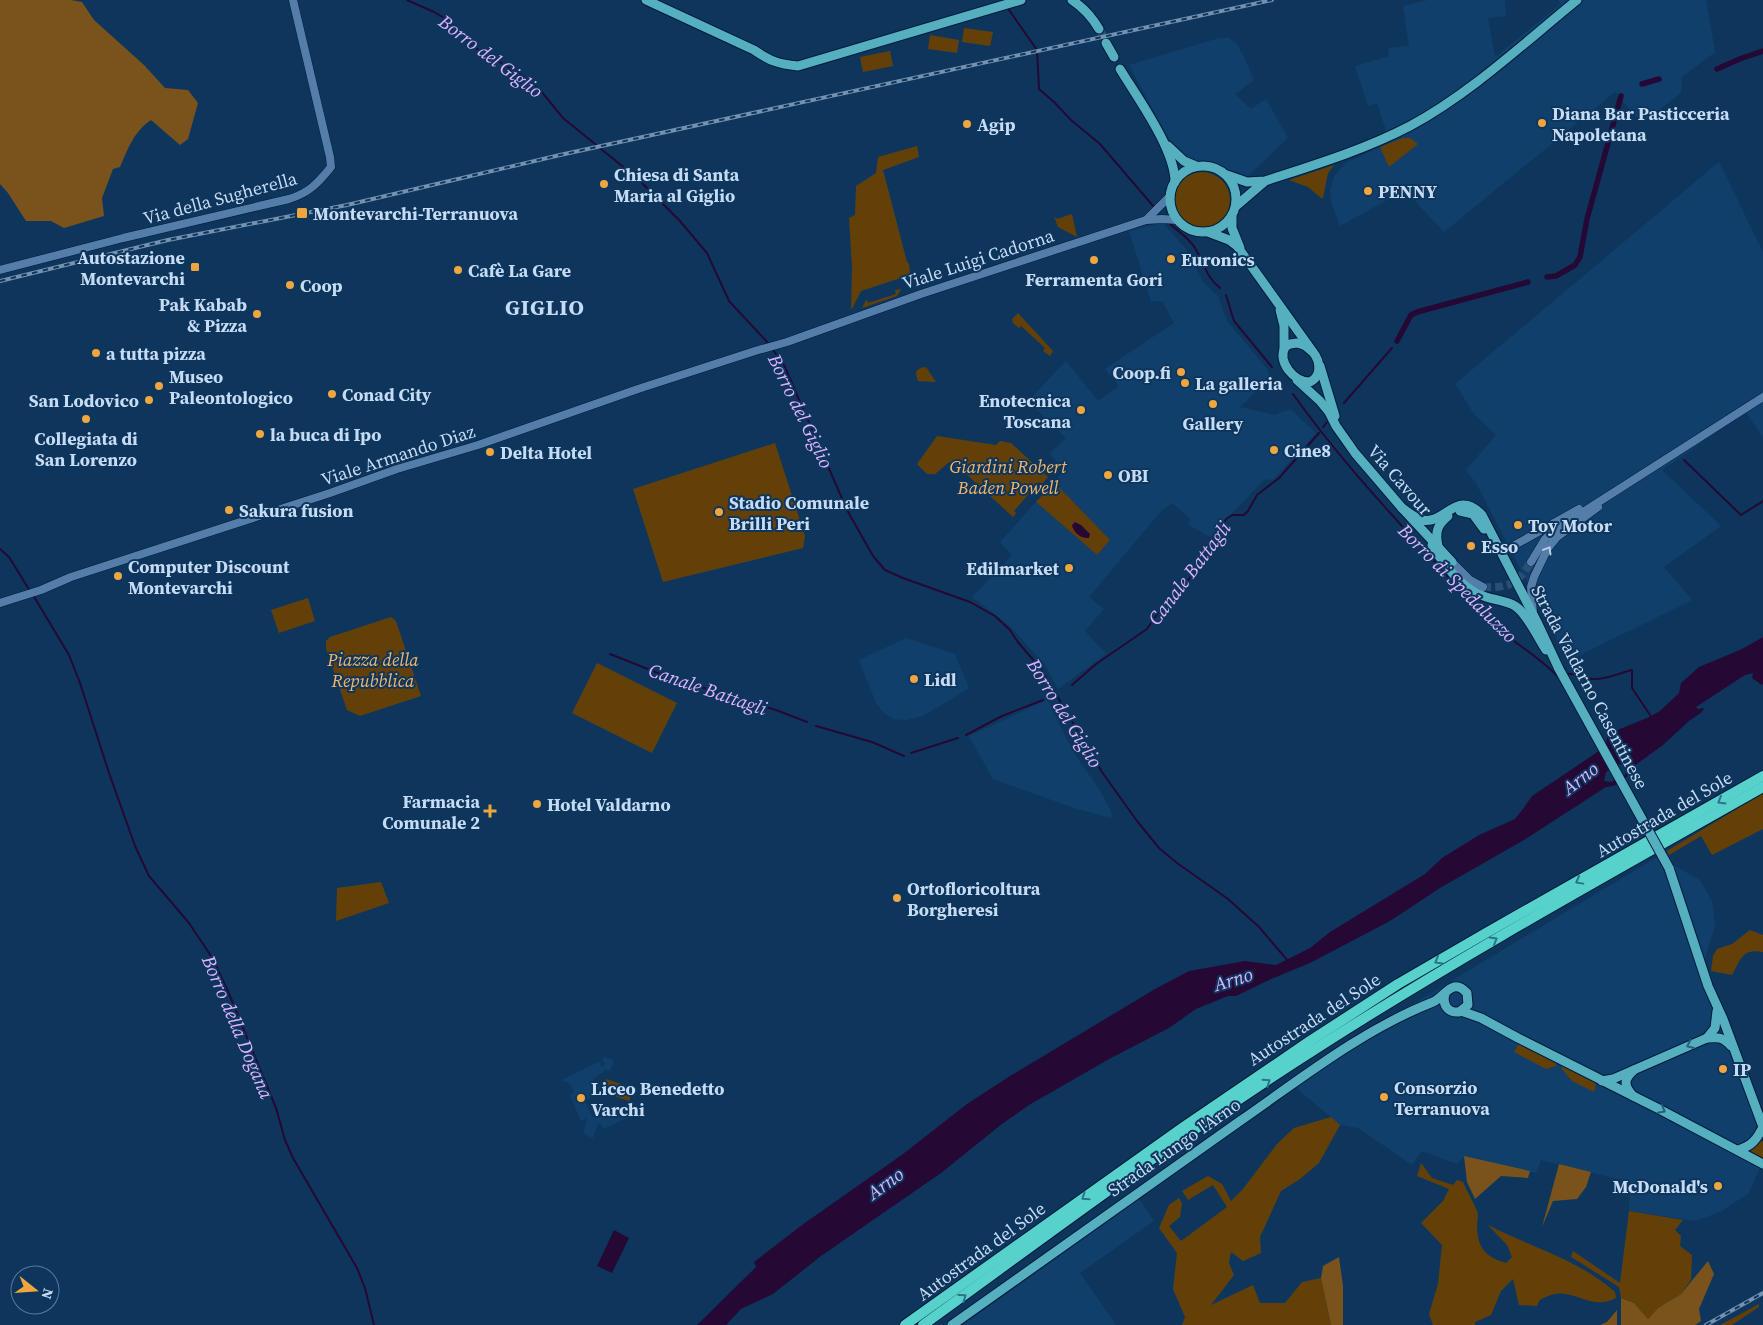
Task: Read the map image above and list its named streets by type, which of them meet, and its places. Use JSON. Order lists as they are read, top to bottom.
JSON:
{
  "streets": {
    "highway": ["Autostrada del Sole"],
    "main road": ["Via Cavour", "Strada Valdarno Casentinese", "Strada Lungo l'Arno"],
    "street": ["Via della Sugherella", "Viale Luigi Cadorna", "Viale Armando Diaz"]
  },
  "crossings": [
    ["Viale Luigi Cadorna", "Viale Armando Diaz"],
    ["Viale Luigi Cadorna", "Via Cavour"],
    ["Via Cavour", "Strada Valdarno Casentinese"]
  ],
  "districts": ["GIGLIO"],
  "water": [
    "Borro del Giglio",
    "Canale Battagli",
    "Borro di Spedaluzzo",
    "Arno",
    "Borro della Dogana"
  ],
  "parks": ["Giardini Robert Baden Powell", "Piazza della Repubblica"],
  "places": {
    "other": [
      "Diana Bar Pasticceria Napoletana",
      "Agip",
      "Chiesa di Santa Maria al Giglio",
      "PENNY",
      "Euronics",
      "Ferramenta Gori",
      "Cafè La Gare",
      "Coop",
      "Pak Kabab & Pizza",
      "a tutta pizza",
      "Coop.fi",
      "La galleria",
      "Museo Paleontologico",
      "Conad City",
      "San Lodovico",
      "Gallery",
      "Enotecnica Toscana",
      "Collegiata di San Lorenzo",
      "la buca di Ipo",
      "Cine8",
      "Delta Hotel",
      "OBI",
      "Sakura fusion",
      "Stadio Comunale Brilli Peri",
      "Toy Motor",
      "Esso",
      "Edilmarket",
      "Computer Discount Montevarchi",
      "Lidl",
      "Hotel Valdarno",
      "Ortofloricoltura Borgheresi",
      "IP",
      "Consorzio Terranuova",
      "Liceo Benedetto Varchi",
      "McDonald's"
    ],
    "transit": ["Montevarchi-Terranuova", "Autostazione Montevarchi"],
    "health": ["Farmacia Comunale 2"]
  },
  "north": "right"
}
